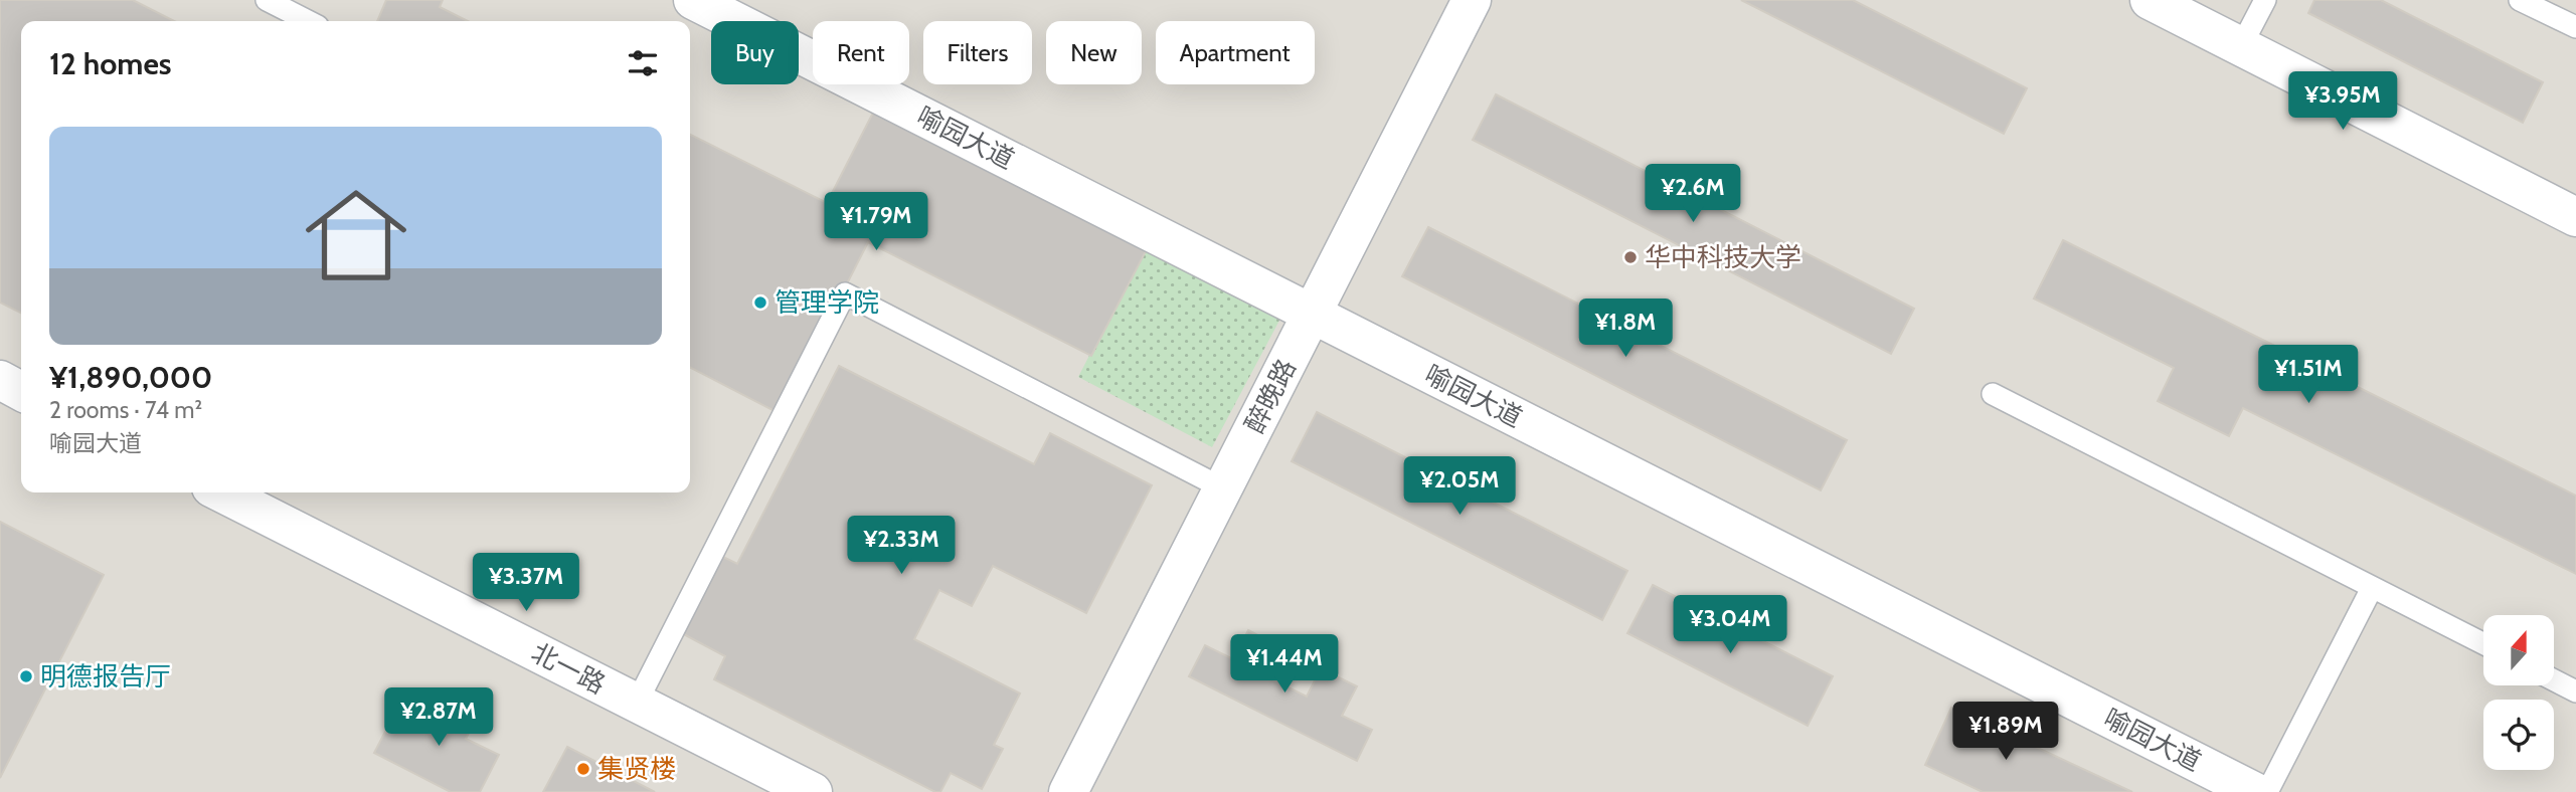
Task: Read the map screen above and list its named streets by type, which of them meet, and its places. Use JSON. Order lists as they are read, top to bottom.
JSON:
{
  "streets": {
    "street": ["喻园大道", "醉晚路", "北一路"]
  },
  "crossings": [
    ["喻园大道", "醉晚路"]
  ],
  "places": [
    "华中科技大学",
    "管理学院",
    "明德报告厅",
    "集贤楼"
  ],
  "north": "top",
  "page": {
    "chip": [
      "Buy",
      "Rent",
      "Filters",
      "New",
      "Apartment"
    ],
    "heading": "12 homes",
    "price": [
      "¥3.95M",
      "¥2.6M",
      "¥1.79M",
      "¥1.8M",
      "¥1.51M",
      "¥2.05M",
      "¥2.33M",
      "¥3.37M",
      "¥3.04M",
      "¥1.44M",
      "¥2.87M",
      "¥1.89M"
    ],
    "list": [
      {
        "name": "¥1,890,000",
        "note": "2 rooms · 74 m² · 喻园大道"
      }
    ]
  }
}
